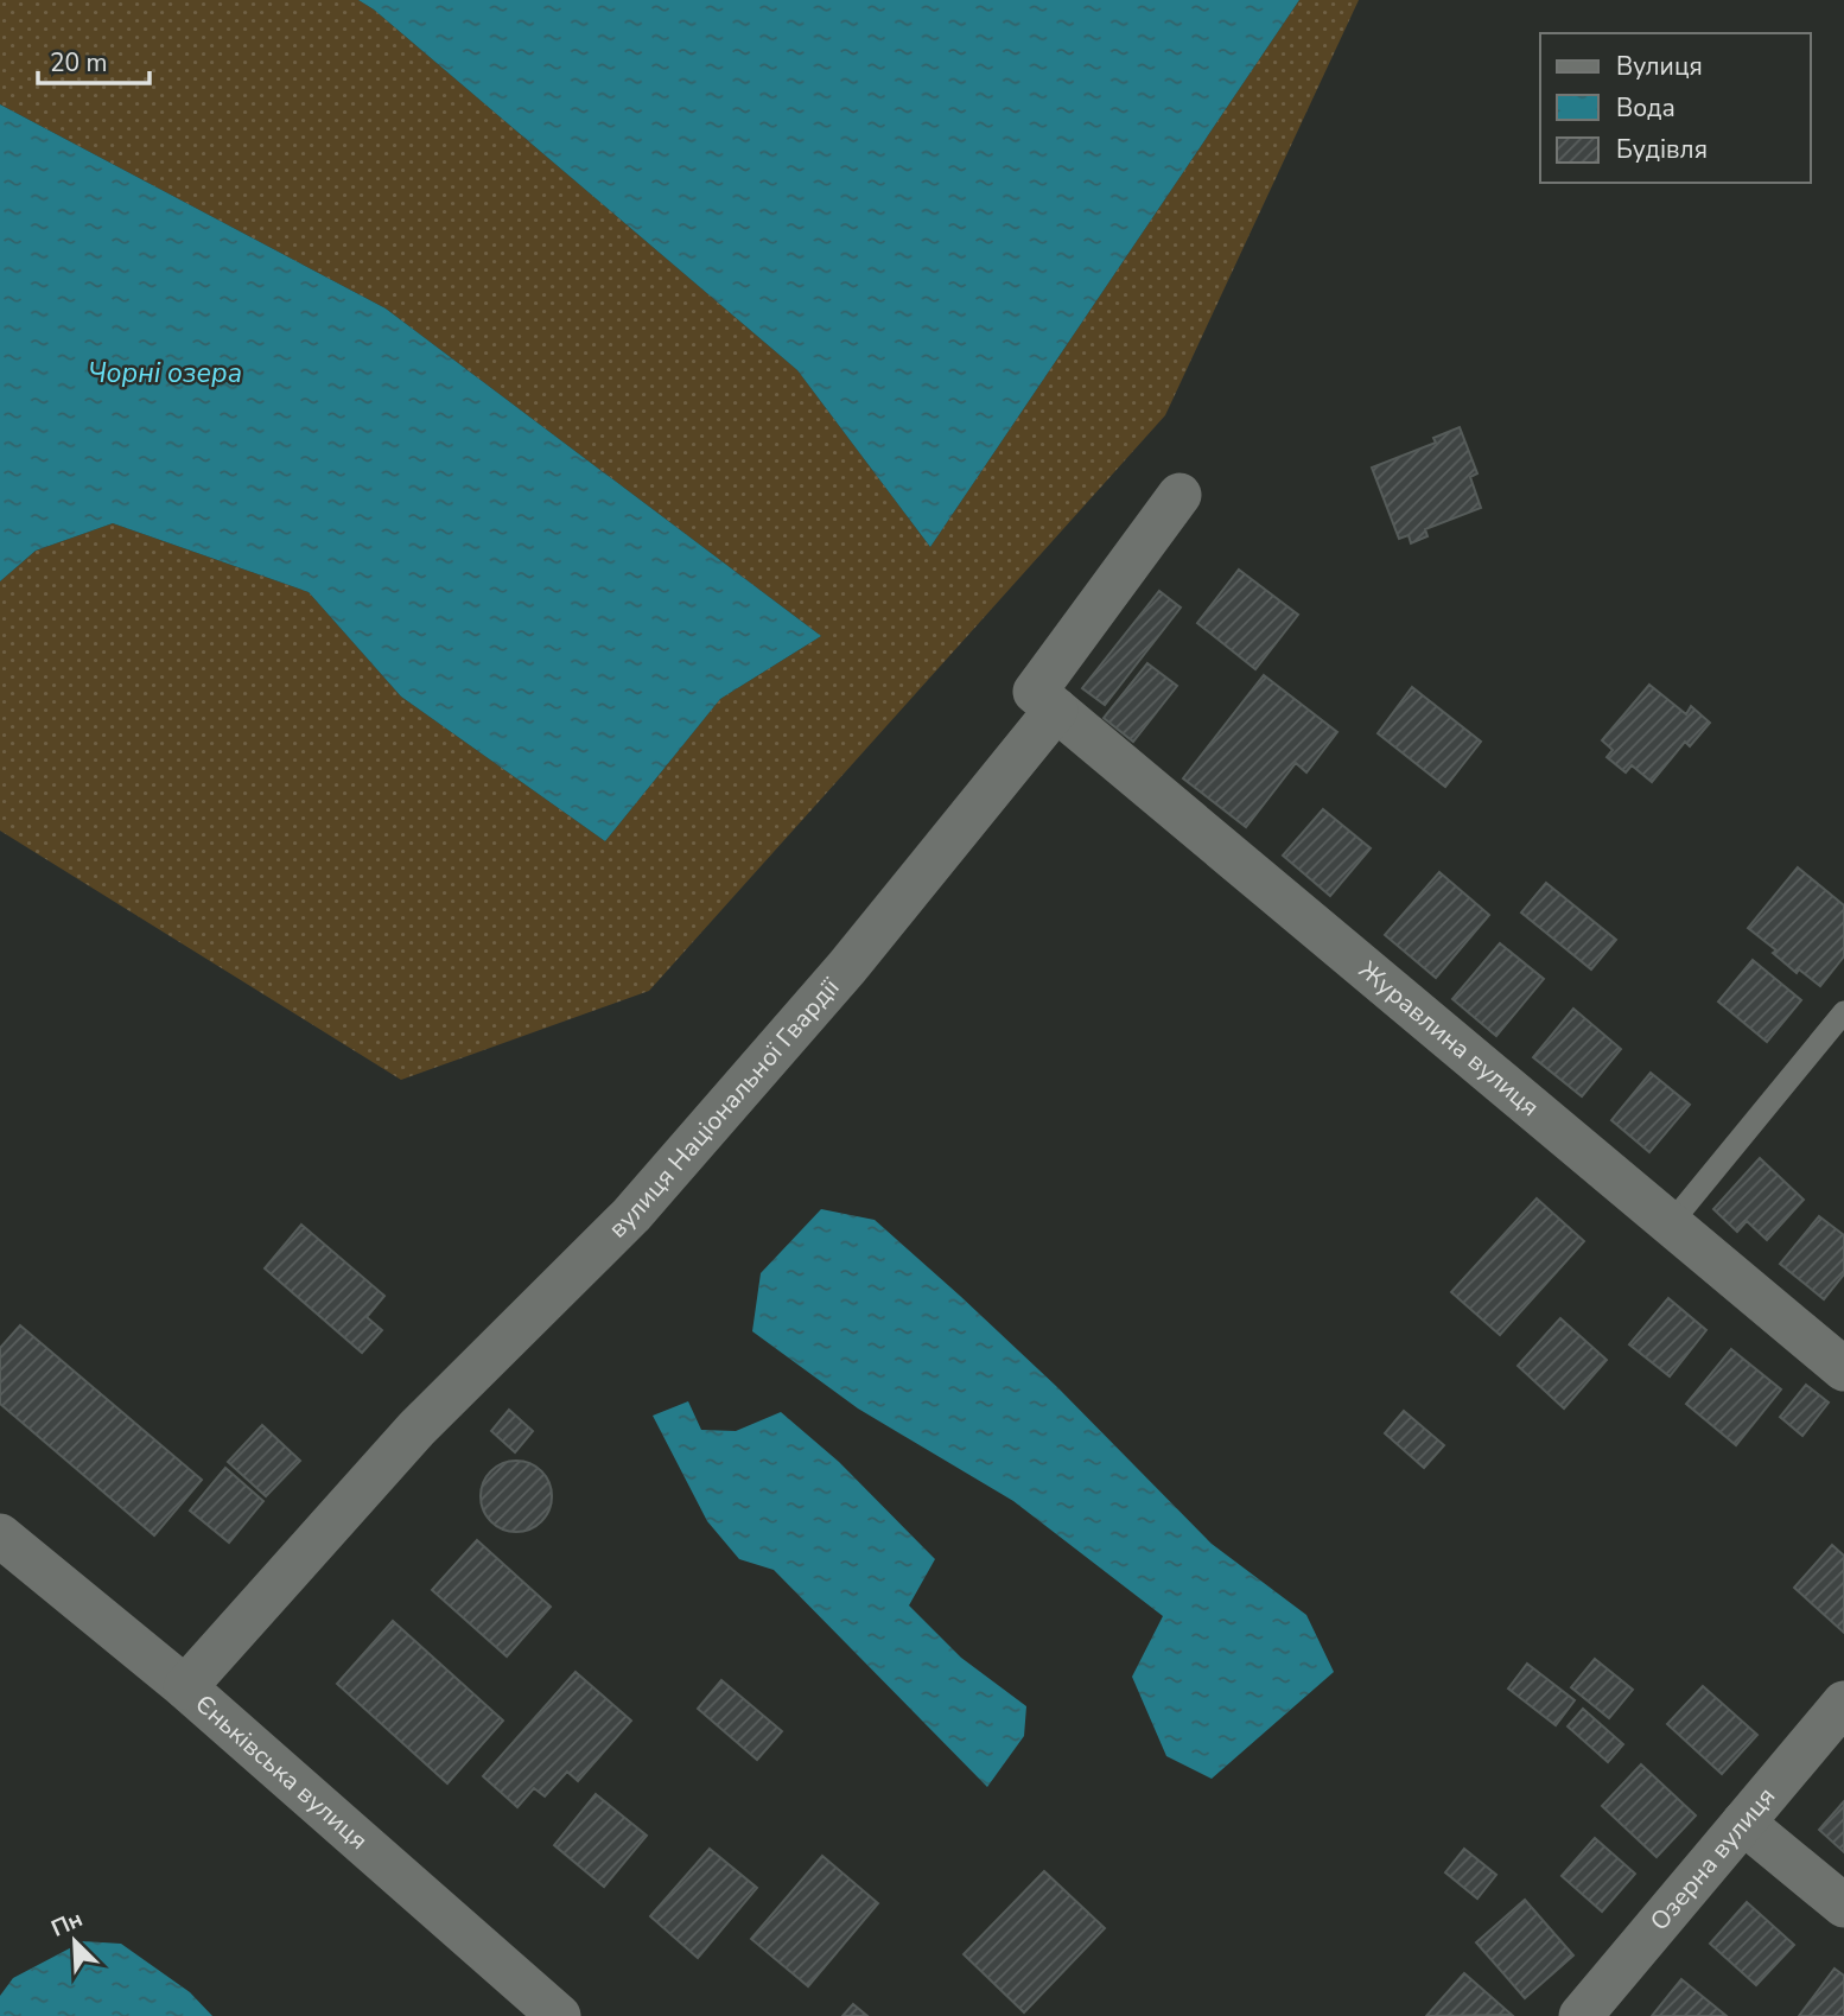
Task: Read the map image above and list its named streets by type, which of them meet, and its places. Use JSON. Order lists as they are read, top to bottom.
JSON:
{
  "streets": {
    "street": [
      "Журавлина вулиця",
      "вулиця Національної Гвардії",
      "Єньківська вулиця",
      "Озерна вулиця"
    ]
  },
  "crossings": [
    ["Журавлина вулиця", "вулиця Національної Гвардії"],
    ["вулиця Національної Гвардії", "Єньківська вулиця"]
  ],
  "water": ["Чорні озера"],
  "legend": ["Вулиця", "Вода", "Будівля"],
  "scale_bar": "20 m",
  "north": "top left"
}
